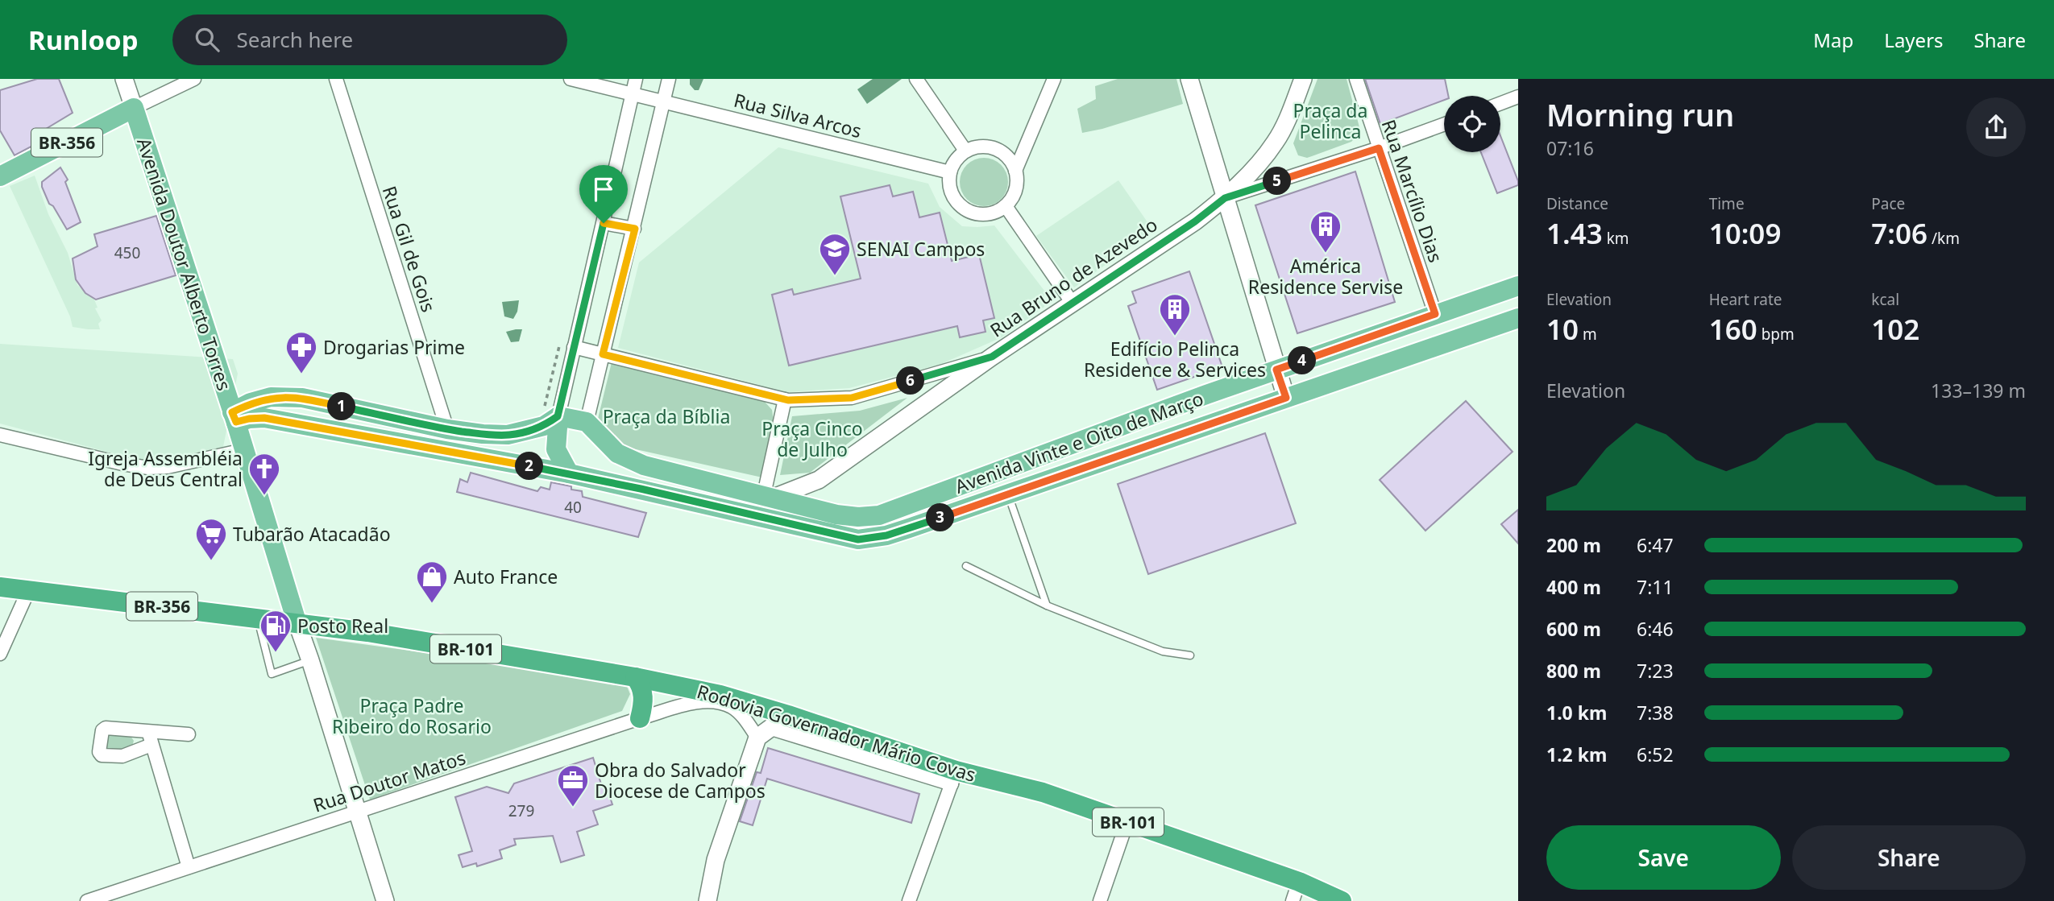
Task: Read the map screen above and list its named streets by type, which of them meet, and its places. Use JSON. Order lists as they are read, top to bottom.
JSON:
{
  "streets": {
    "highway": ["BR-356", "BR-101", "Rodovia Governador Mário Covas"],
    "main road": ["Avenida Doutor Alberto Torres", "Rua Bruno de Azevedo", "Avenida Vinte e Oito de Março"],
    "street": [
      "Rua Silva Arcos",
      "Rua Marcílio Dias",
      "Rua Gil de Gois",
      "Rua Doutor Matos"
    ]
  },
  "crossings": [
    ["BR-356", "Avenida Doutor Alberto Torres"],
    ["Rua Marcílio Dias", "Avenida Vinte e Oito de Março"],
    ["Avenida Doutor Alberto Torres", "Avenida Vinte e Oito de Março"],
    ["Avenida Doutor Alberto Torres", "Rodovia Governador Mário Covas"],
    ["Avenida Doutor Alberto Torres", "Rua Doutor Matos"],
    ["Rua Bruno de Azevedo", "Avenida Vinte e Oito de Março"]
  ],
  "parks": [
    "Praça da Pelinca",
    "Praça da Bíblia",
    "Praça Cinco de Julho",
    "Praça Padre Ribeiro do Rosario"
  ],
  "places": {
    "building": ["América Residence Servise", "Edifício Pelinca Residence & Services"],
    "school or university": ["SENAI Campos"],
    "pharmacy": ["Drogarias Prime"],
    "church": ["Igreja Assembléia de Deus Central"],
    "supermarket": ["Tubarão Atacadão"],
    "shop": ["Auto France"],
    "fuel station": ["Posto Real"],
    "office": ["Obra do Salvador Diocese de Campos"]
  },
  "house_numbers": ["450", "40", "279"],
  "page": {
    "header": "Runloop",
    "search": "Search here",
    "nav": ["Map", "Layers", "Share"],
    "heading": ["Morning run", "07:16"],
    "pins": [
      "5",
      "4",
      "6",
      "1",
      "2",
      "3"
    ],
    "stats": [
      ["Distance", "1.43 km"],
      ["Time", "10:09"],
      ["Pace", "7:06 /km"],
      ["Elevation", "10 m"],
      ["Heart rate", "160 bpm"],
      ["kcal", "102"]
    ],
    "chart": ["Elevation", "133–139 m"],
    "list": [
      {
        "name": "200 m",
        "note": "6:47"
      },
      {
        "name": "400 m",
        "note": "7:11"
      },
      {
        "name": "600 m",
        "note": "6:46"
      },
      {
        "name": "800 m",
        "note": "7:23"
      },
      {
        "name": "1.0 km",
        "note": "7:38"
      },
      {
        "name": "1.2 km",
        "note": "6:52"
      }
    ],
    "buttons": ["Save", "Share"]
  }
}
